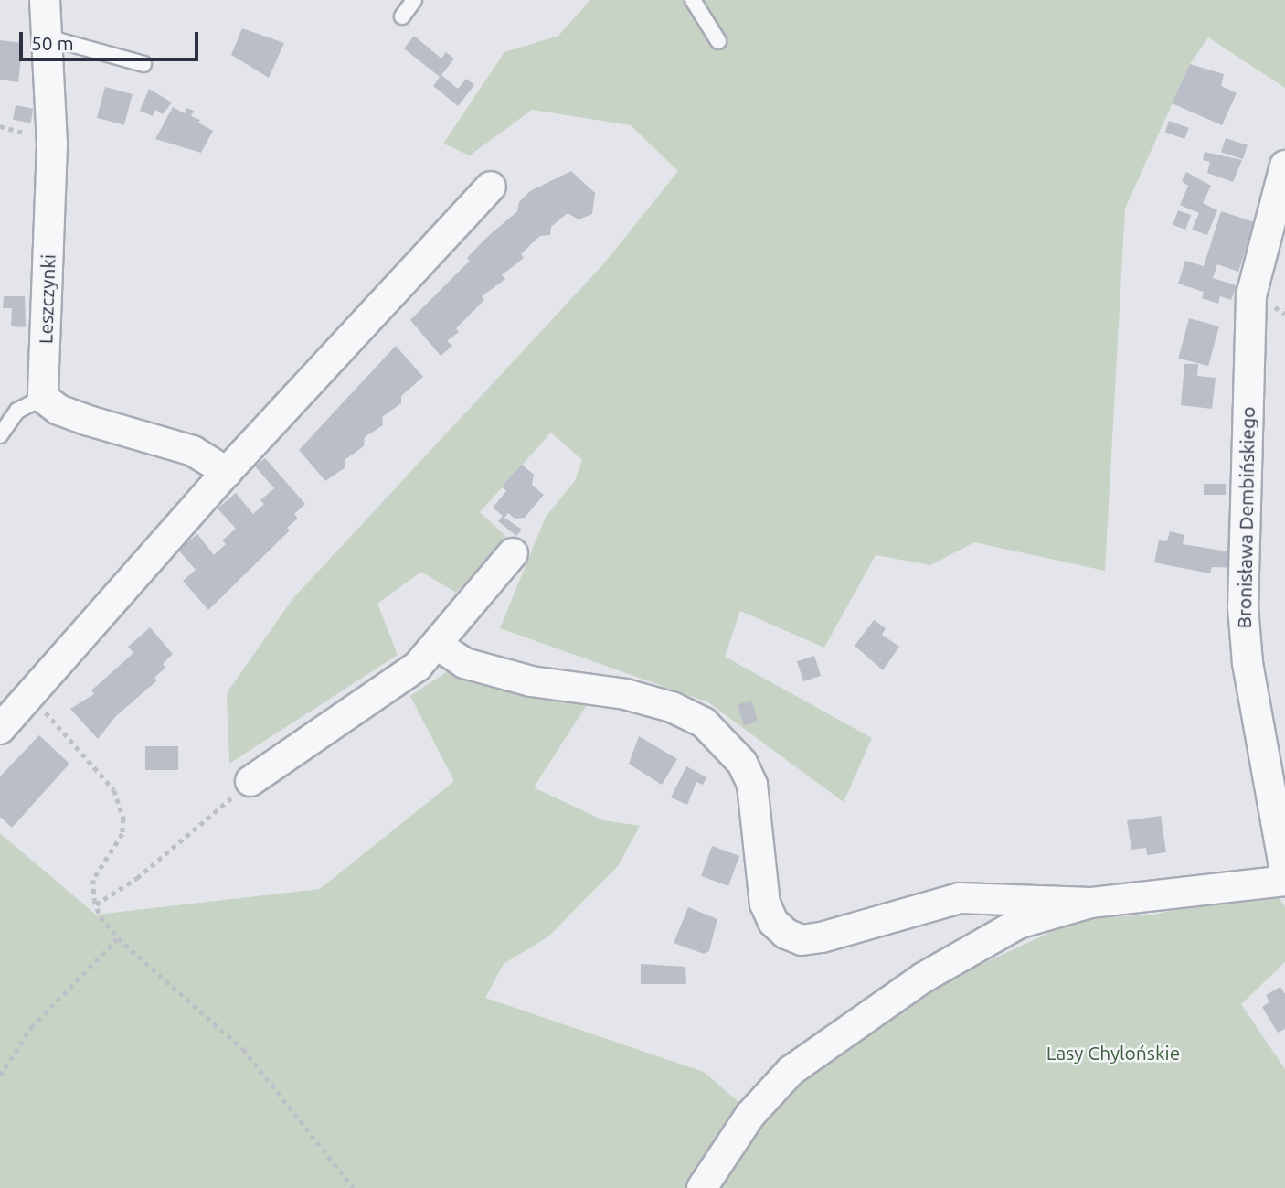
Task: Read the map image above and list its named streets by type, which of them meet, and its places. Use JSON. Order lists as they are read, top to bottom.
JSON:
{
  "streets": {
    "street": ["Leszczynki", "Bronisława Dembińskiego"]
  },
  "parks": ["Lasy Chylońskie"],
  "scale_bar": "50 m"
}
